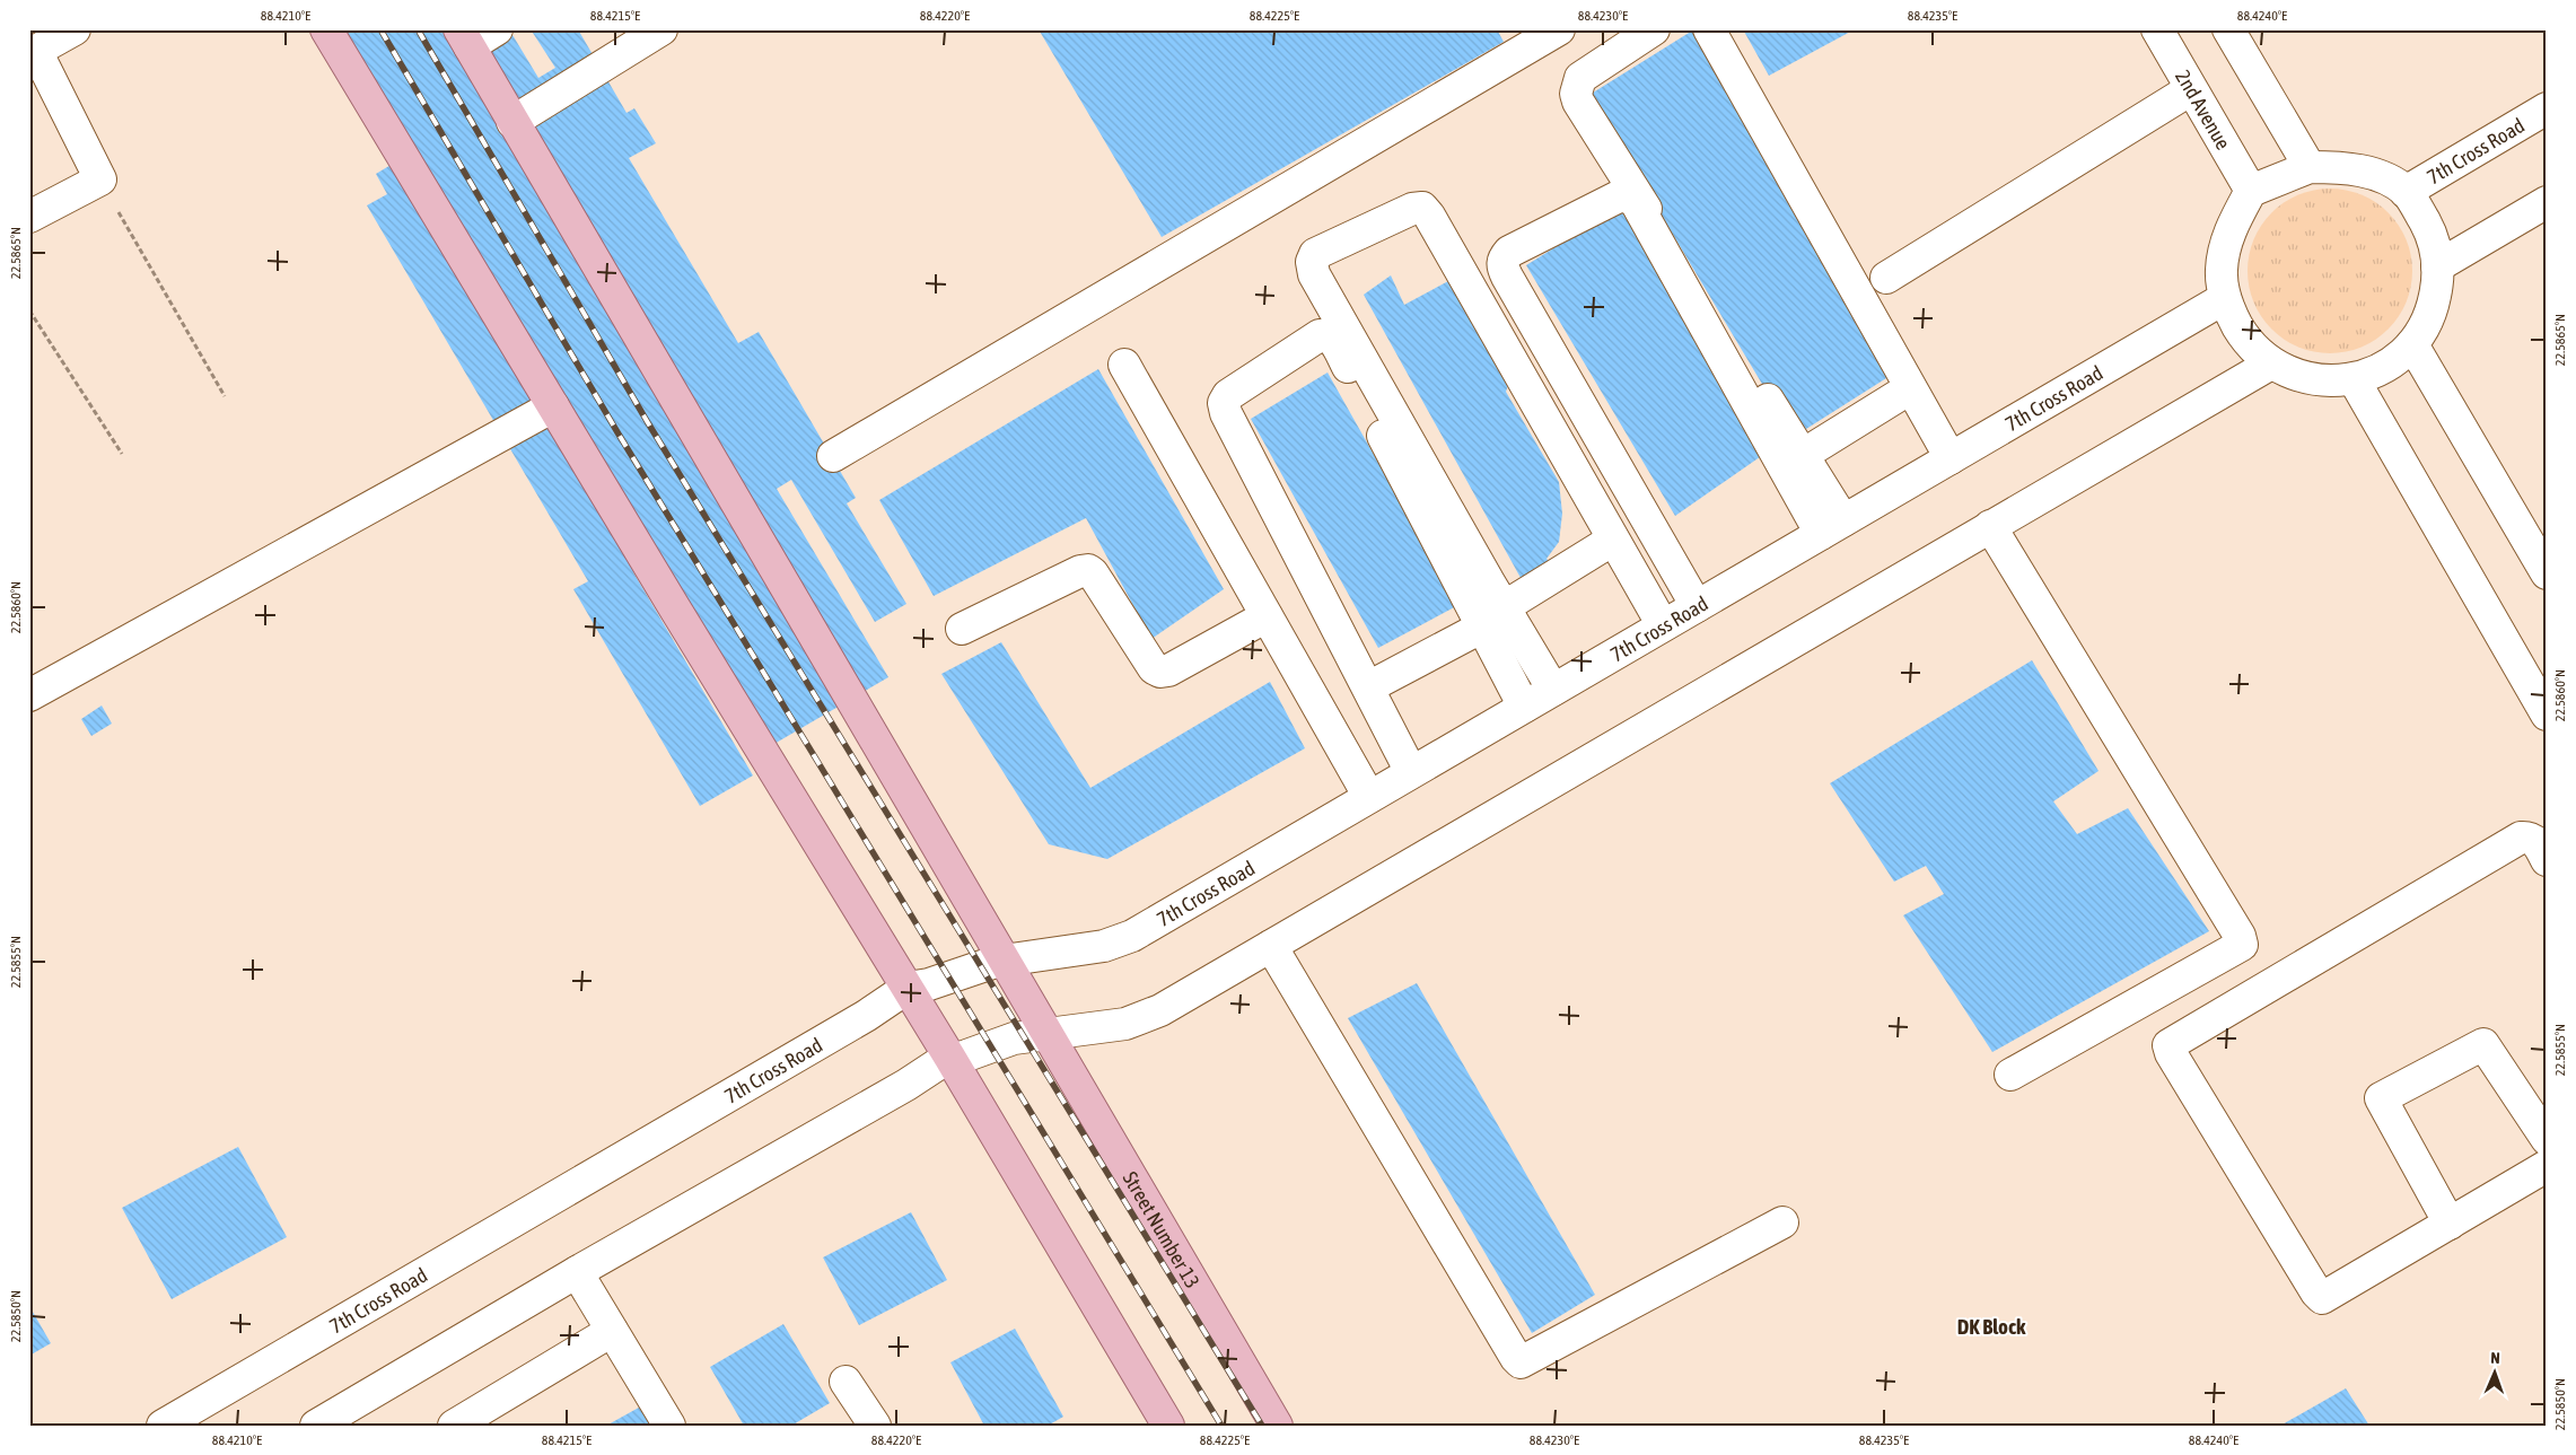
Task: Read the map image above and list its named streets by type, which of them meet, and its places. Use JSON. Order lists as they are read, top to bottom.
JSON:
{
  "streets": {
    "main road": ["Street Number 13"],
    "street": ["2nd Avenue", "7th Cross Road"]
  },
  "crossings": [
    ["7th Cross Road", "Street Number 13"]
  ],
  "districts": ["DK Block"],
  "north": "top",
  "coordinates": [
    "88.4210°E",
    "88.4215°E",
    "88.4220°E",
    "88.4225°E",
    "88.4230°E",
    "88.4235°E",
    "88.4240°E",
    "22.5865°N",
    "22.5860°N",
    "22.5855°N",
    "22.5850°N"
  ]
}
